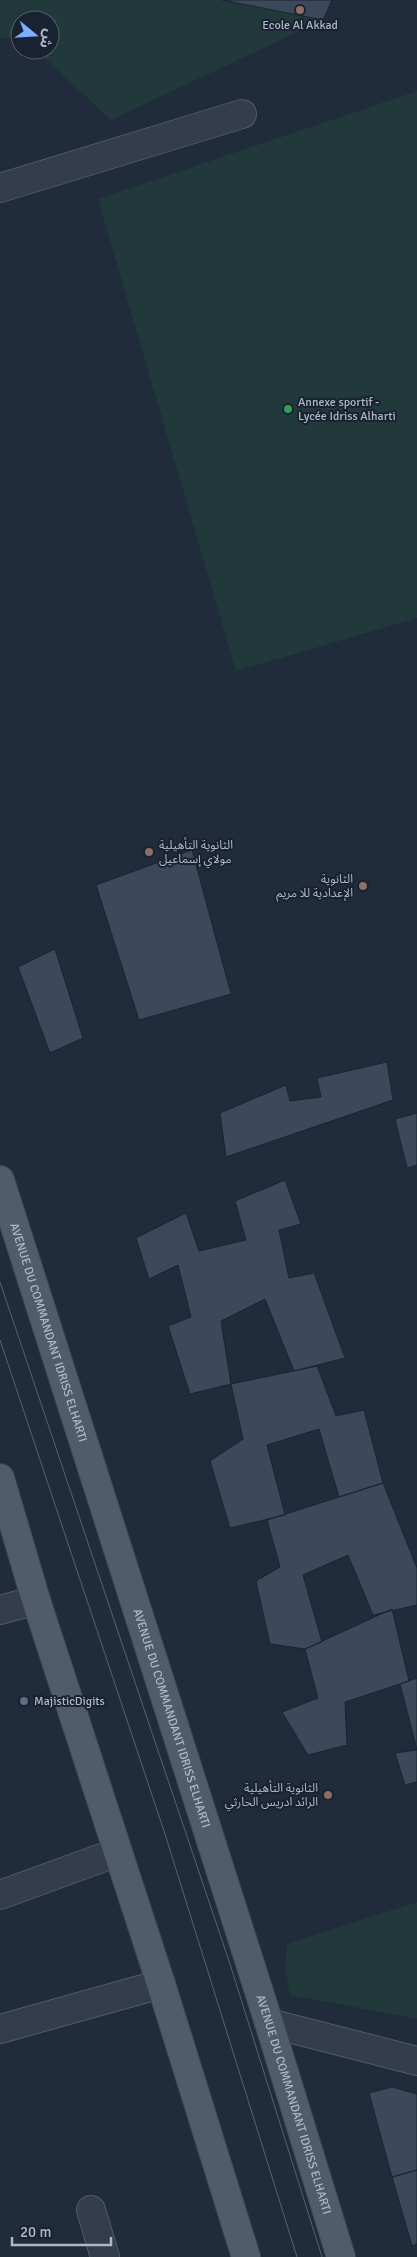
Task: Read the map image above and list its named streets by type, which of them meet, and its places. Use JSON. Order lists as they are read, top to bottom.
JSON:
{
  "streets": {
    "main road": ["AVENUE DU COMMANDANT IDRISS ELHARTI"]
  },
  "places": [
    "Ecole Al Akkad",
    "Annexe sportif - Lycée Idriss Alharti",
    "الثانوية التأهيلية مولاي إسماعيل",
    "الثانوية الإعدادية للا مريم",
    "MajisticDigits",
    "الثانوية التأهيلية الرائد ادريس الحارثي"
  ],
  "scale_bar": "20 m",
  "north": "right"
}
